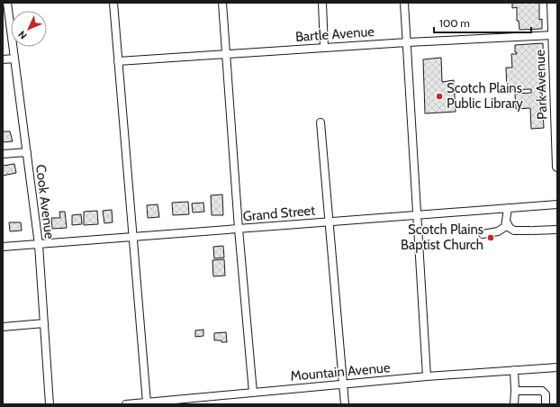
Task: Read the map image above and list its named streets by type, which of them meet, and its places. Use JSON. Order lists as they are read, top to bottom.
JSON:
{
  "streets": {
    "main road": ["Park Avenue"],
    "street": [
      "Bartle Avenue",
      "Cook Avenue",
      "Grand Street",
      "Mountain Avenue"
    ]
  },
  "crossings": [
    ["Bartle Avenue", "Park Avenue"],
    ["Cook Avenue", "Grand Street"]
  ],
  "places": ["Scotch Plains Public Library", "Scotch Plains Baptist Church"],
  "scale_bar": "100 m",
  "north": "bottom left"
}
